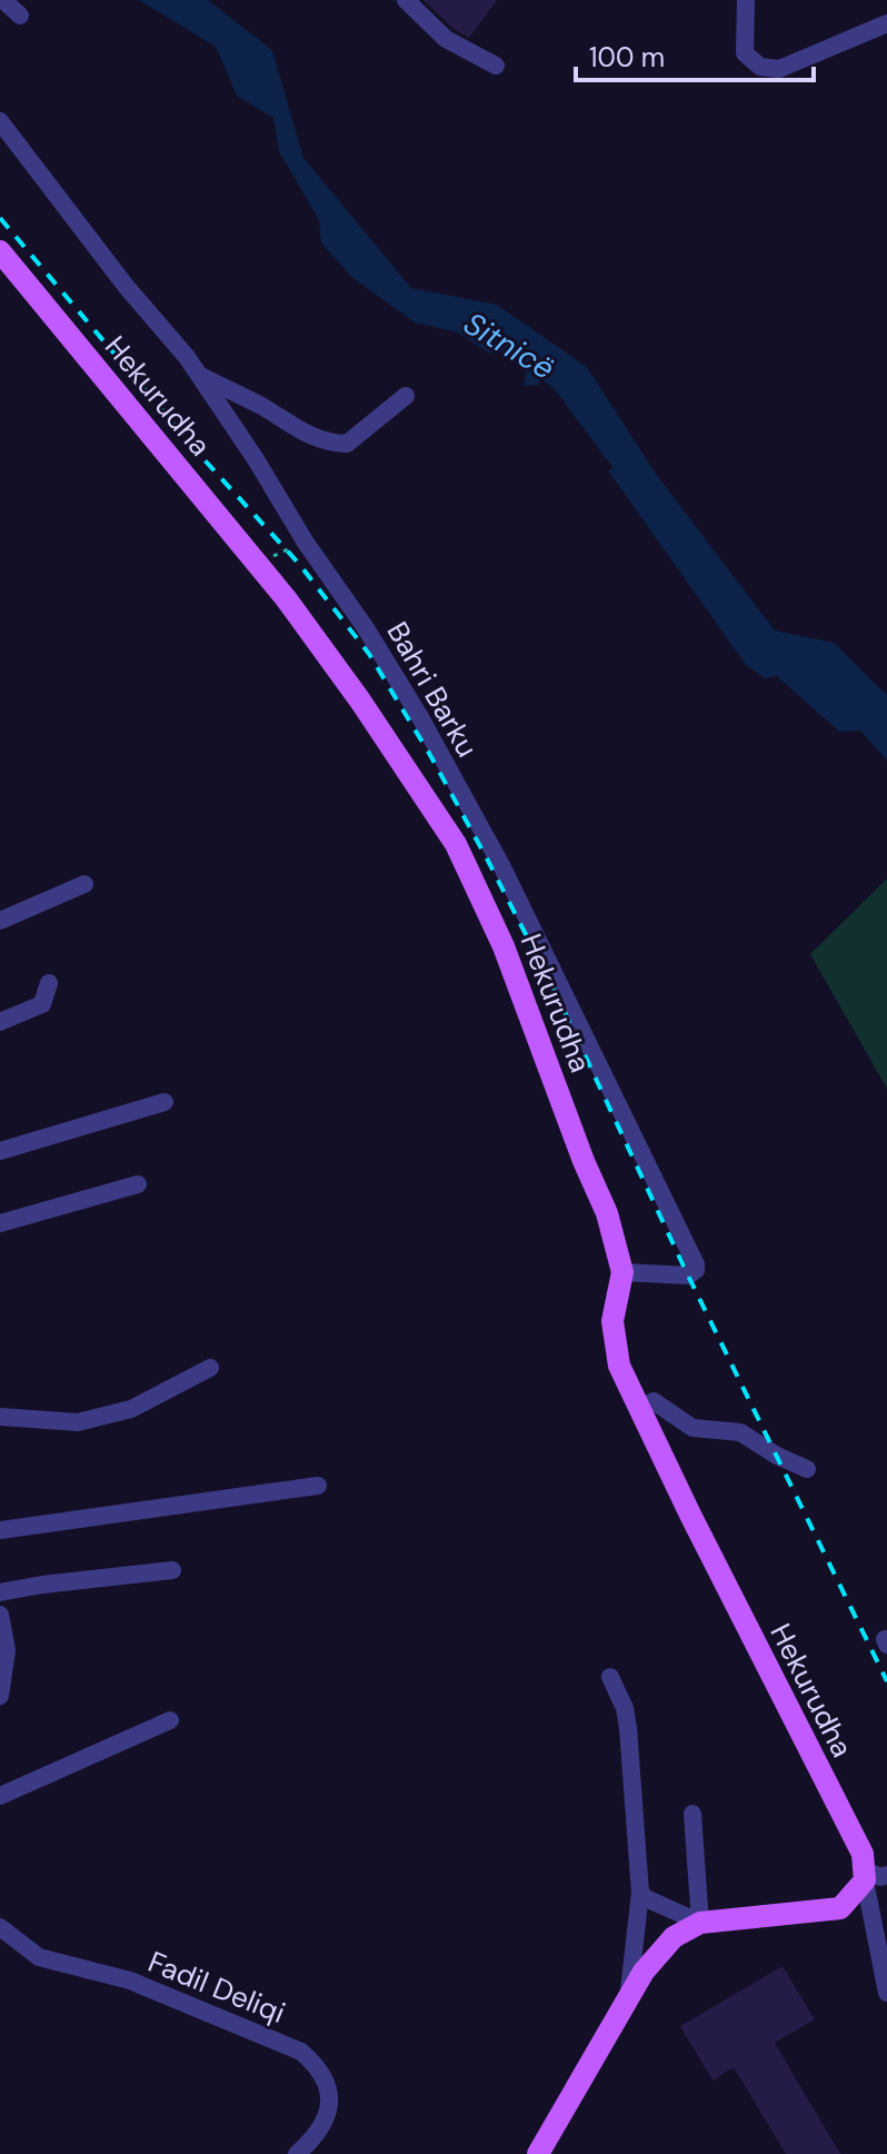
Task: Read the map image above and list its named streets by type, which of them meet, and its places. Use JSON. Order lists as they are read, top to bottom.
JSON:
{
  "streets": {
    "main road": ["Hekurudha"],
    "street": ["Bahri Barku", "Fadil Deliqi"]
  },
  "crossings": [
    ["Hekurudha", "Bahri Barku"]
  ],
  "water": ["Sitnicë"],
  "scale_bar": "100 m"
}
